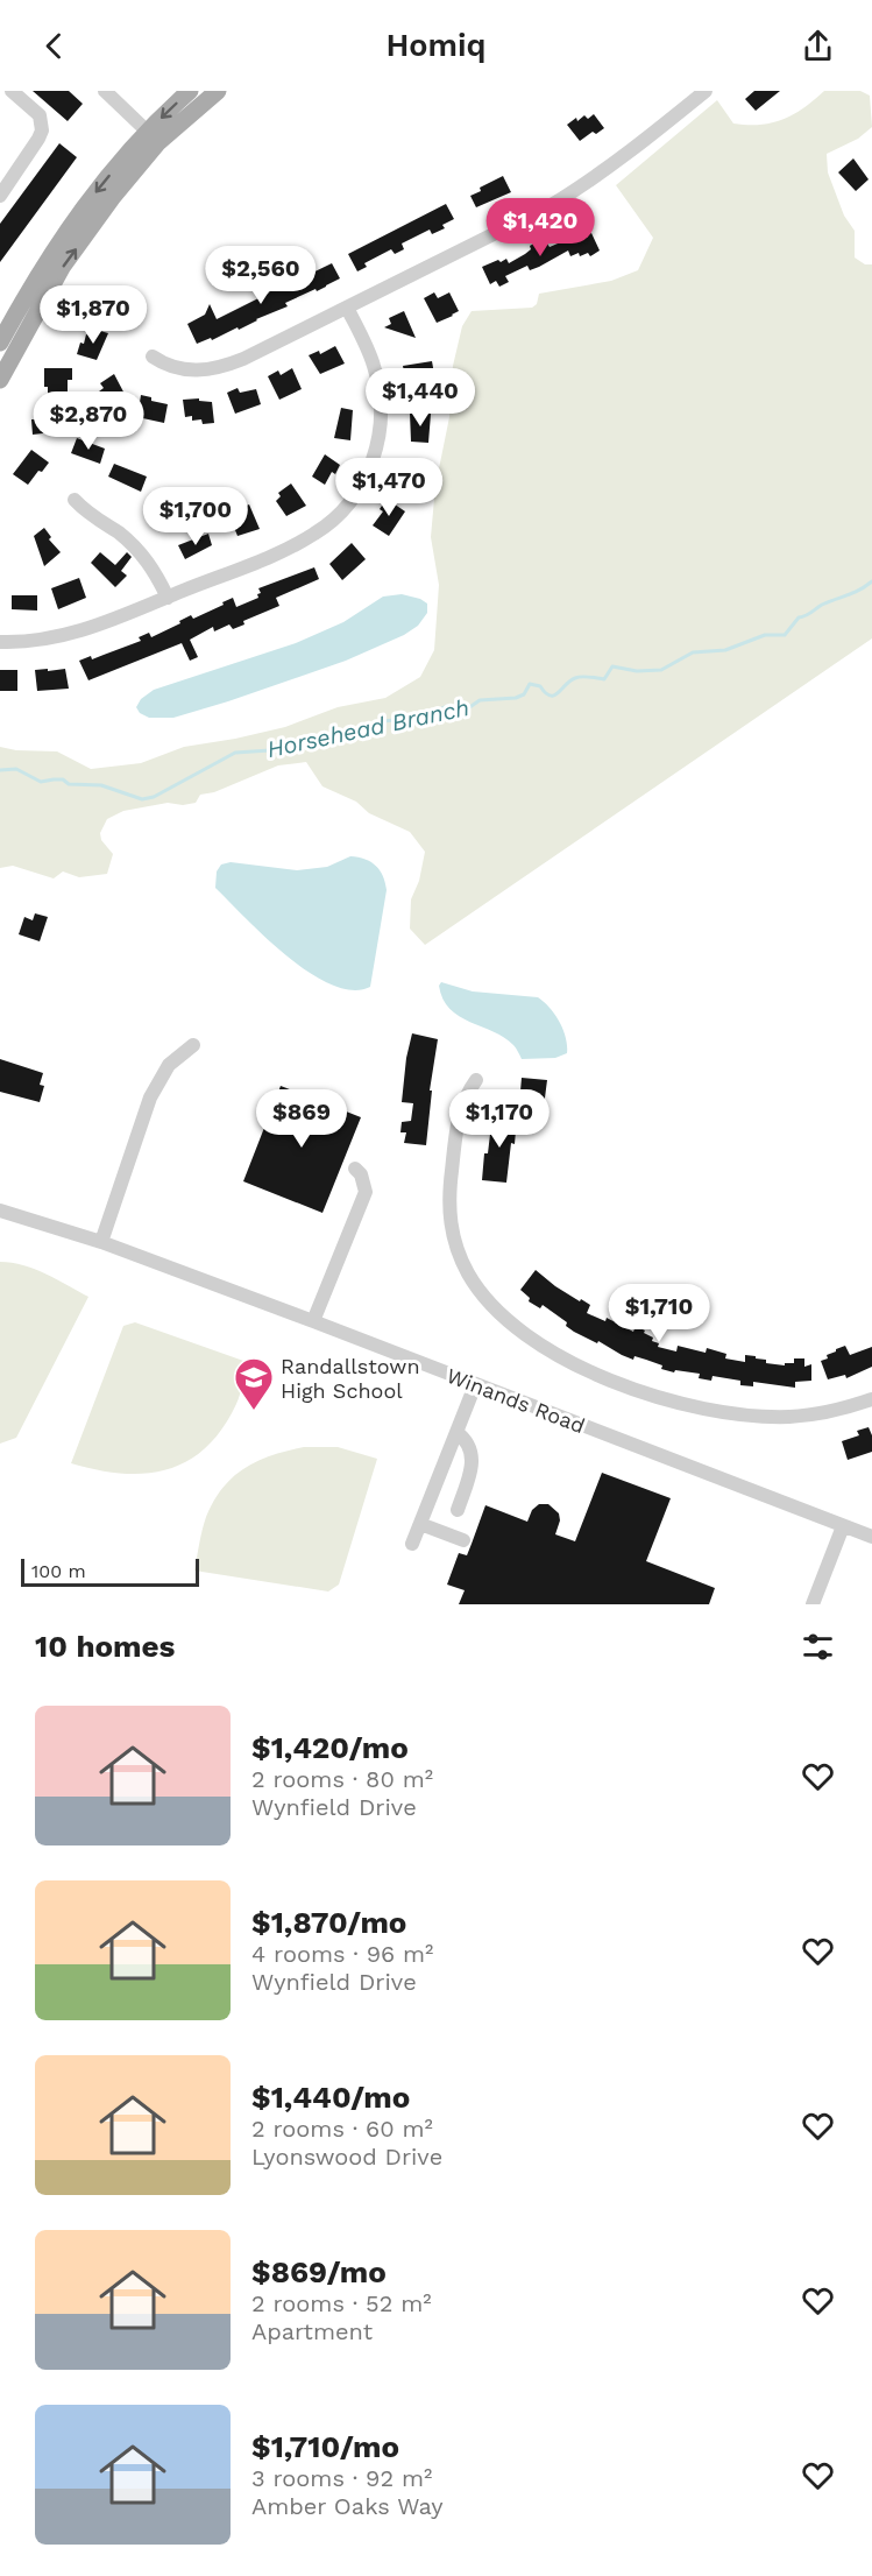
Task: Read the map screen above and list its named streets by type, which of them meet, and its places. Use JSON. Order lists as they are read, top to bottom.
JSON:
{
  "streets": {
    "street": ["Winands Road"]
  },
  "water": ["Horsehead Branch"],
  "places": {
    "school or university": ["Randallstown High School"]
  },
  "scale_bar": "100 m",
  "page": {
    "header": "Homiq",
    "price": [
      "$1,420",
      "$2,560",
      "$1,870",
      "$1,440",
      "$2,870",
      "$1,470",
      "$1,700",
      "$869",
      "$1,170",
      "$1,710"
    ],
    "scale": "100 m",
    "heading": "10 homes",
    "list": [
      {
        "name": "$1,420/mo",
        "note": "2 rooms · 80 m² · Wynfield Drive"
      },
      {
        "name": "$1,870/mo",
        "note": "4 rooms · 96 m² · Wynfield Drive"
      },
      {
        "name": "$1,440/mo",
        "note": "2 rooms · 60 m² · Lyonswood Drive"
      },
      {
        "name": "$869/mo",
        "note": "2 rooms · 52 m² · Apartment"
      },
      {
        "name": "$1,710/mo",
        "note": "3 rooms · 92 m² · Amber Oaks Way"
      }
    ]
  }
}
